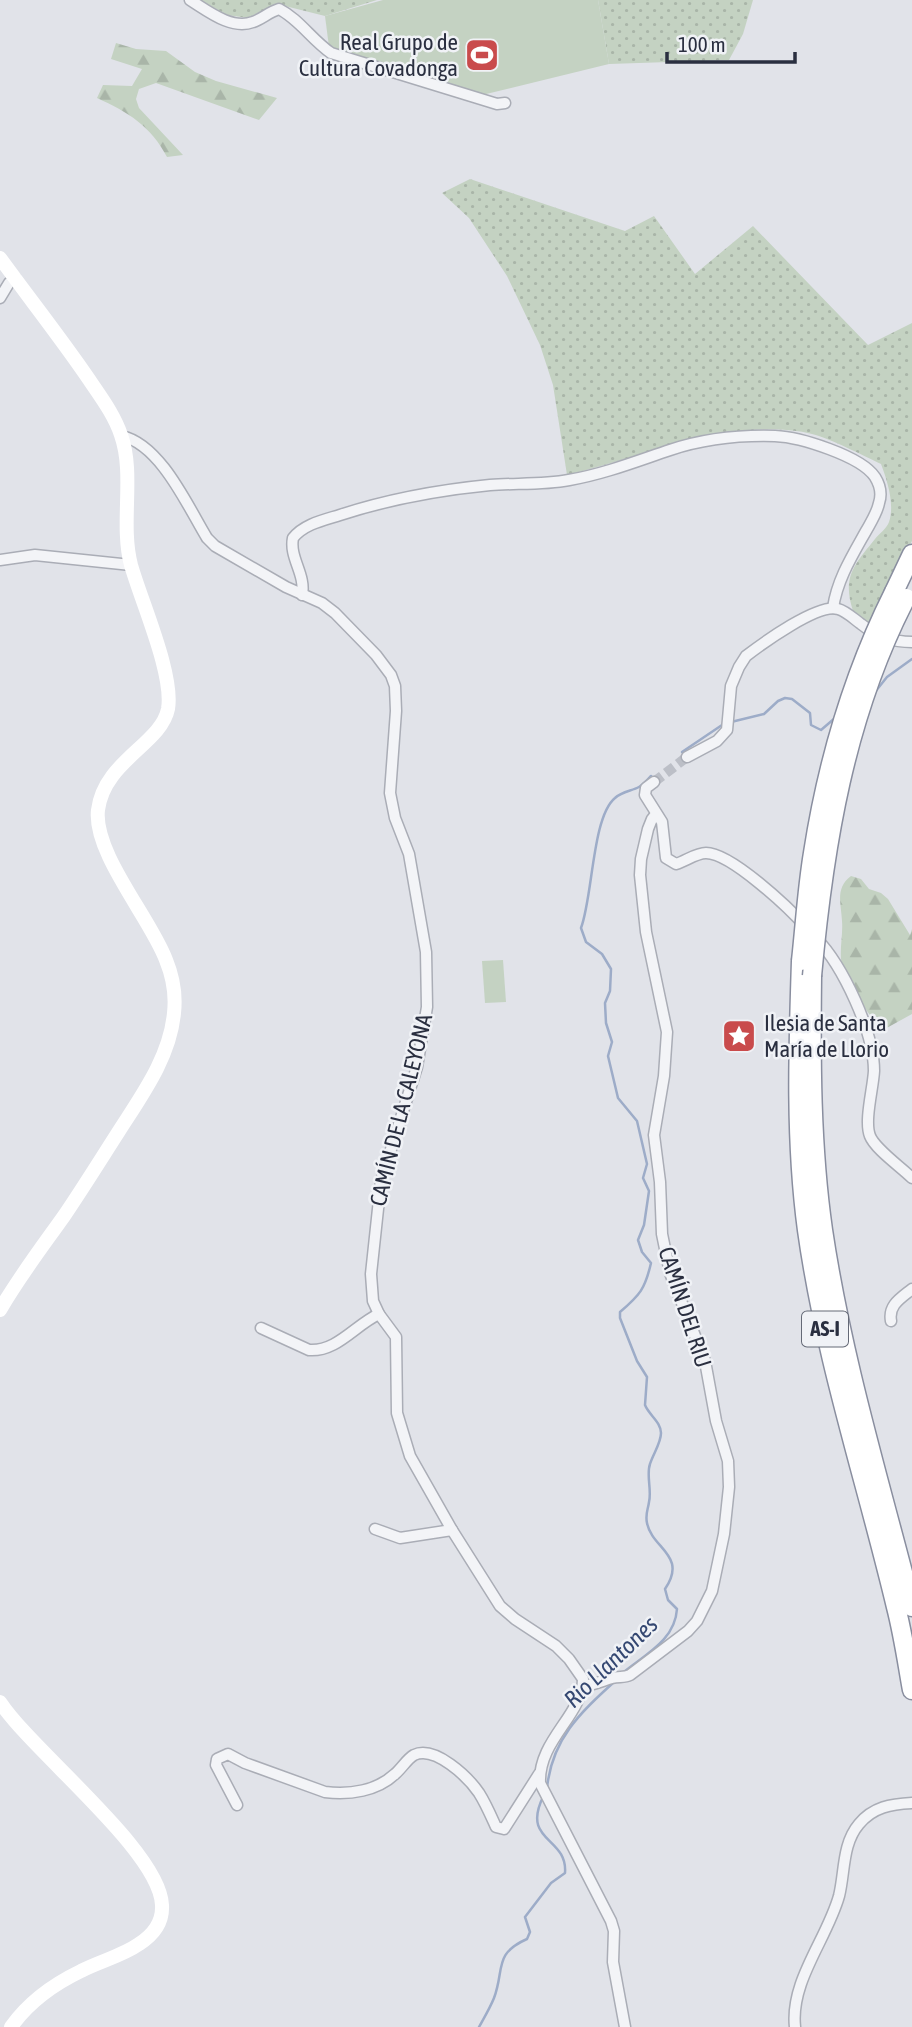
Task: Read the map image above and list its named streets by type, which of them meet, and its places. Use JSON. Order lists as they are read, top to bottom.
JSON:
{
  "streets": {
    "highway": ["AS-I"],
    "street": ["CAMÍN DE LA CALEYONA", "CAMÍN DEL RIU"]
  },
  "crossings": [
    ["CAMÍN DE LA CALEYONA", "CAMÍN DEL RIU"]
  ],
  "water": ["Rio Llantones"],
  "places": {
    "sports": ["Real Grupo de Cultura Covadonga"],
    "place": ["Ilesia de Santa María de Llorio"]
  },
  "scale_bar": "100 m"
}
